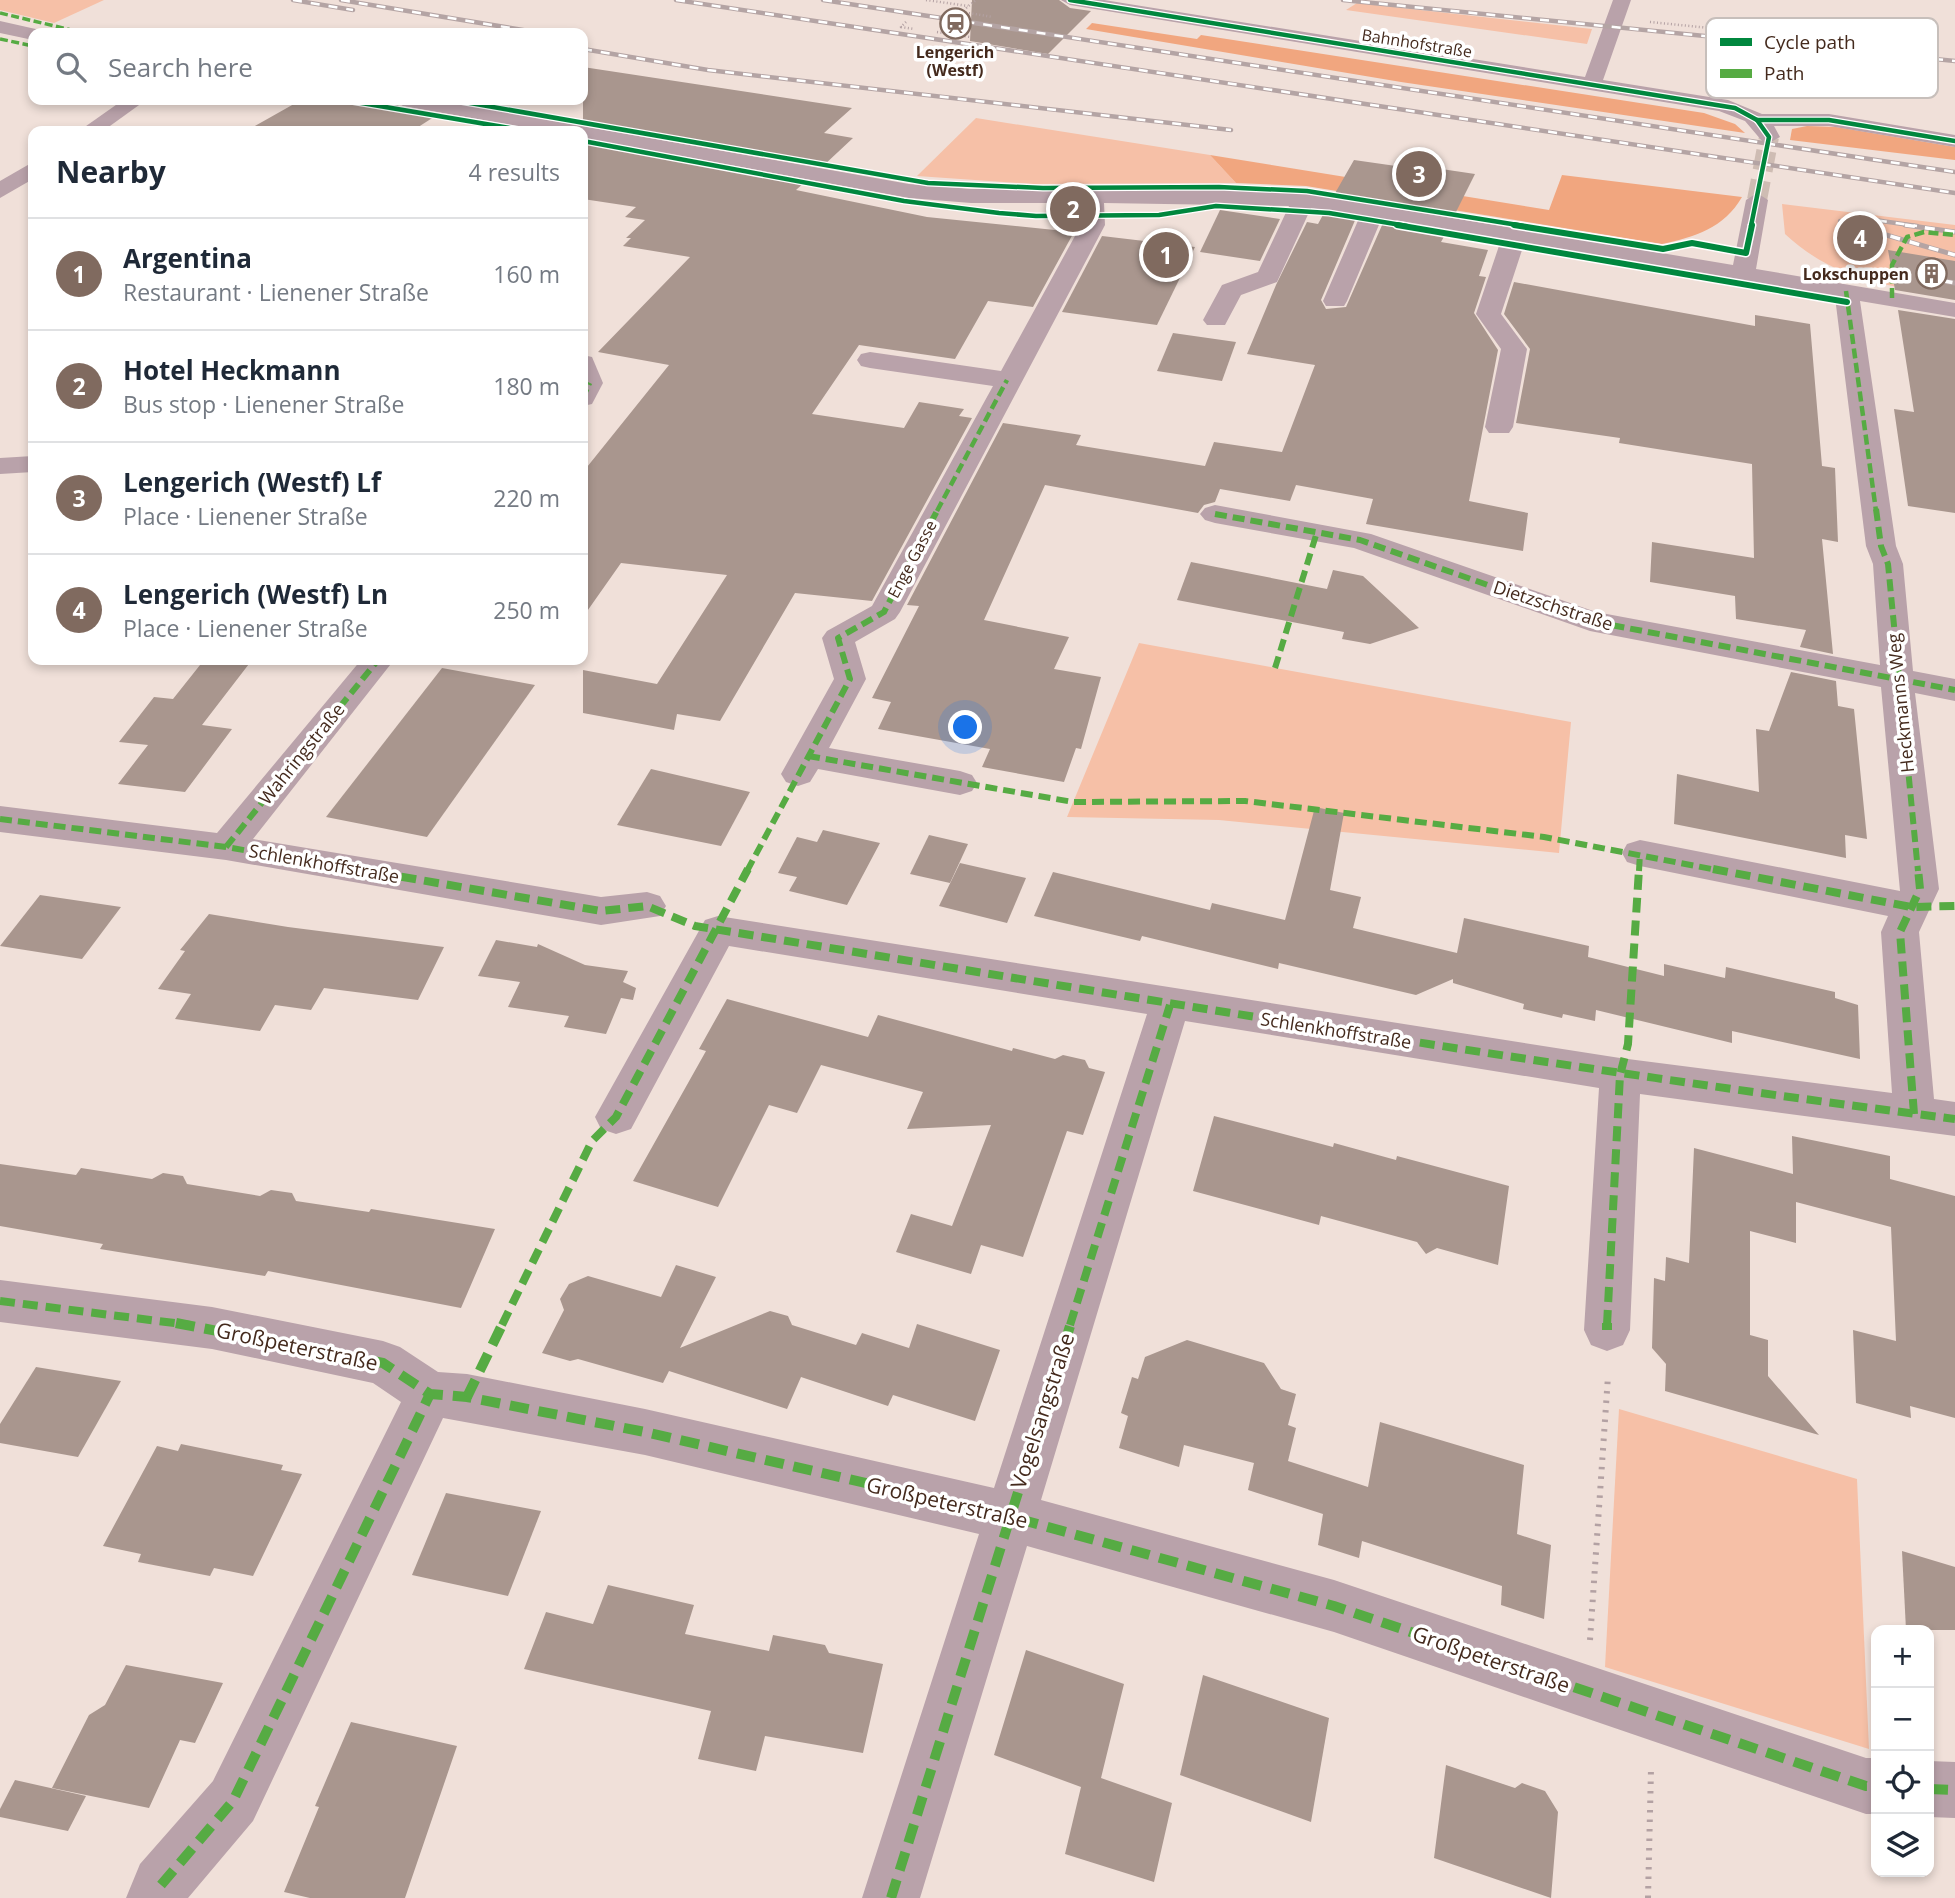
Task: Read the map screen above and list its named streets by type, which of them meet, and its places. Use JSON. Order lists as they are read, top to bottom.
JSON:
{
  "streets": {
    "street": [
      "Bahnhofstraße",
      "Enge Gasse",
      "Dietzschstraße",
      "Heckmanns Weg",
      "Wahringstraße",
      "Schlenkhoffstraße",
      "Großpeterstraße",
      "Vogelsangstraße"
    ]
  },
  "crossings": [
    ["Dietzschstraße", "Heckmanns Weg"],
    ["Heckmanns Weg", "Schlenkhoffstraße"],
    ["Wahringstraße", "Schlenkhoffstraße"],
    ["Schlenkhoffstraße", "Vogelsangstraße"],
    ["Großpeterstraße", "Vogelsangstraße"]
  ],
  "places": {
    "station": ["Lengerich (Westf)"],
    "building": ["Lokschuppen"]
  },
  "legend": ["Cycle path", "Path"],
  "page": {
    "search": "Search here",
    "heading": ["Nearby", "4 results"],
    "pins": [
      "3",
      "2",
      "4",
      "1"
    ],
    "list": [
      {
        "mark": "1",
        "name": "Argentina",
        "note": "Restaurant · Lienener Straße",
        "value": "160 m"
      },
      {
        "mark": "2",
        "name": "Hotel Heckmann",
        "note": "Bus stop · Lienener Straße",
        "value": "180 m"
      },
      {
        "mark": "3",
        "name": "Lengerich (Westf) Lf",
        "note": "Place · Lienener Straße",
        "value": "220 m"
      },
      {
        "mark": "4",
        "name": "Lengerich (Westf) Ln",
        "note": "Place · Lienener Straße",
        "value": "250 m"
      }
    ],
    "map_buttons": ["+", "−"]
  }
}
